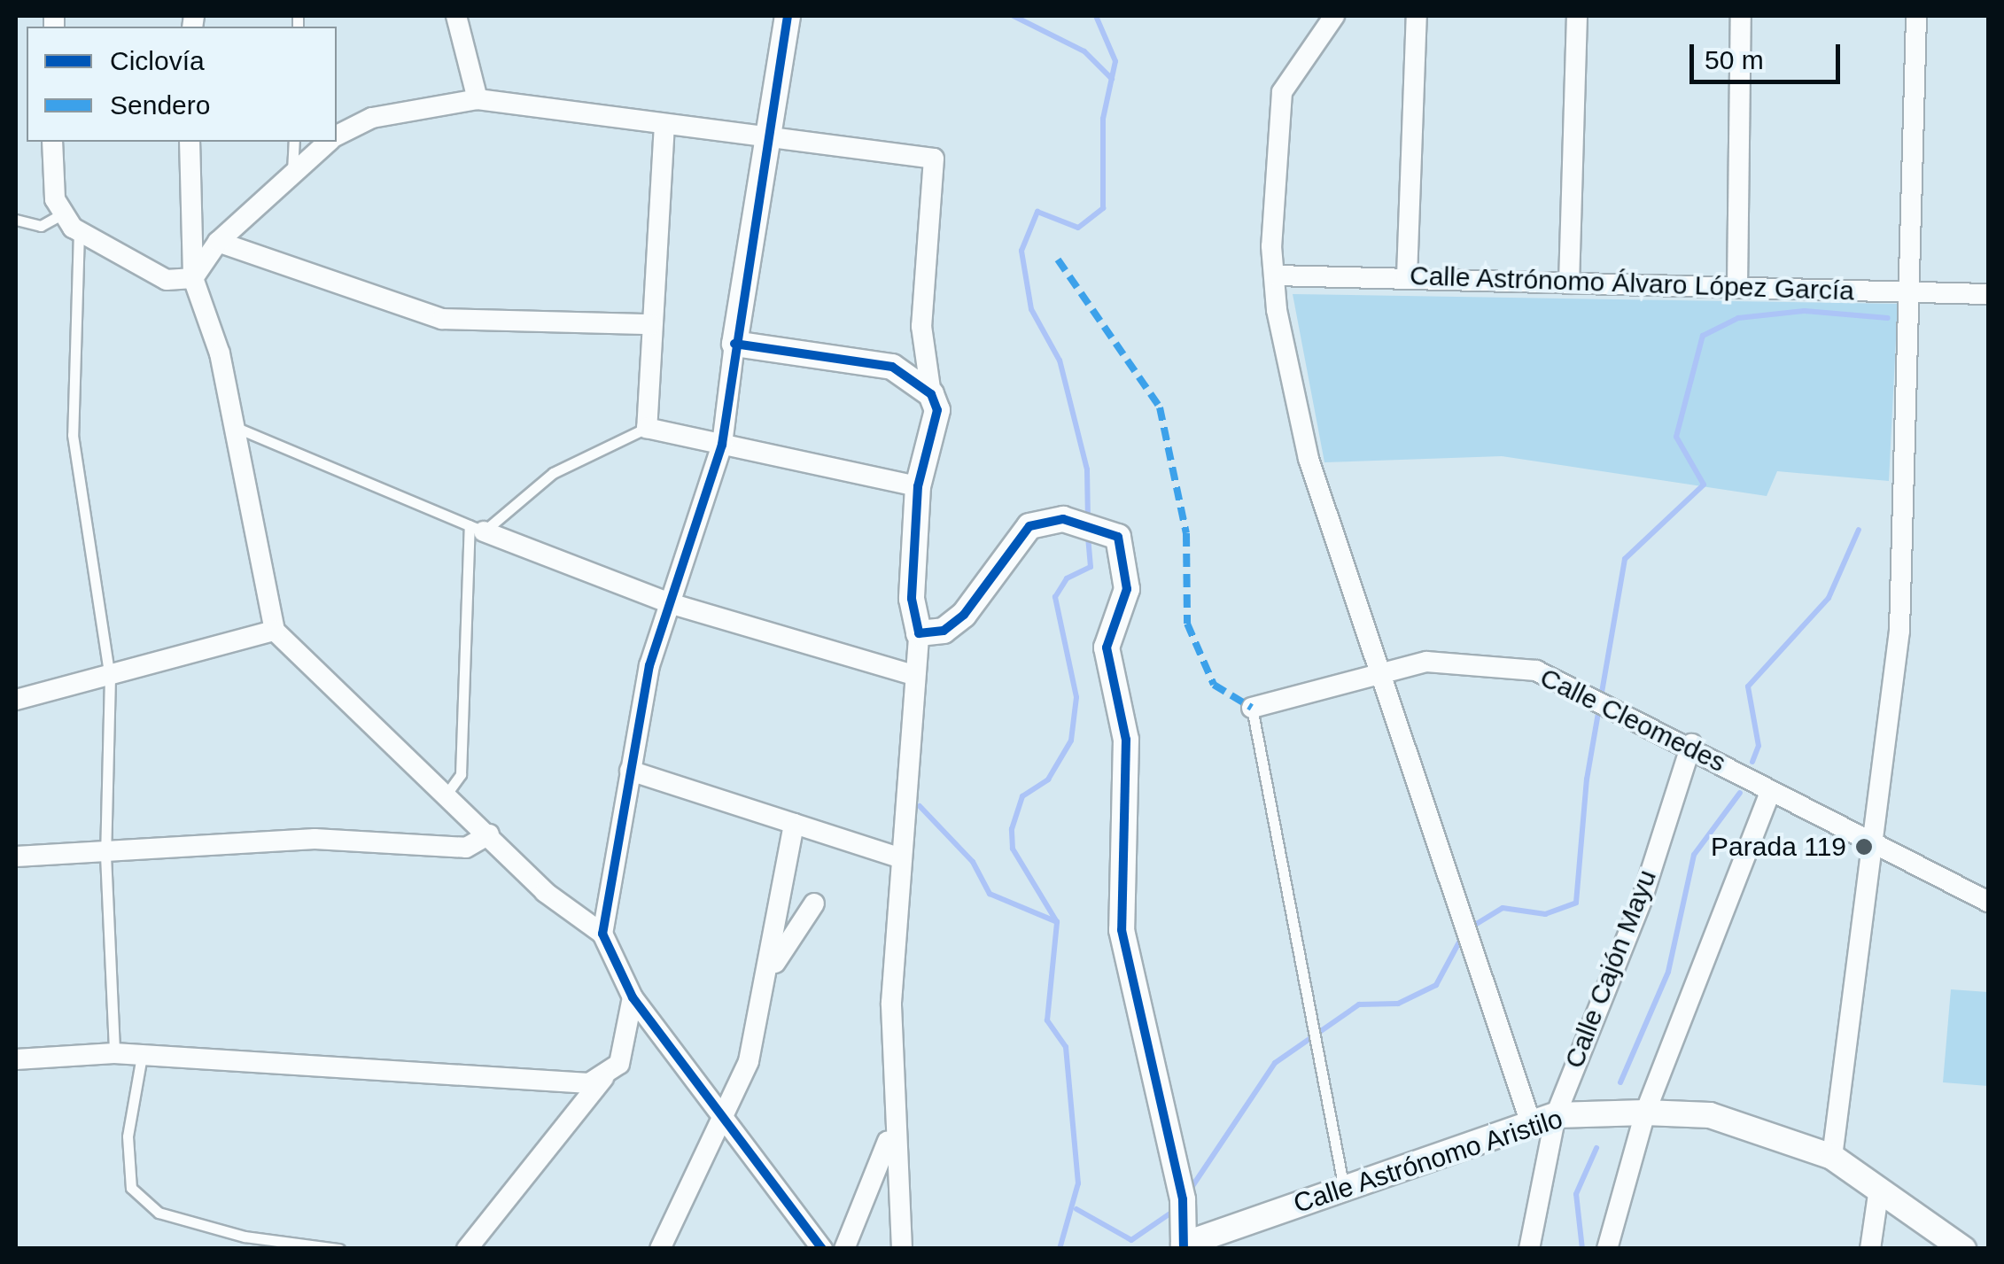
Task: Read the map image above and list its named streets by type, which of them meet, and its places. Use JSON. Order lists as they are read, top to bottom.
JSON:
{
  "streets": {
    "street": [
      "Calle Astrónomo Álvaro López García",
      "Calle Cleomedes",
      "Calle Cajón Mayu",
      "Calle Astrónomo Aristilo"
    ]
  },
  "crossings": [
    ["Calle Cleomedes", "Calle Cajón Mayu"],
    ["Calle Cajón Mayu", "Calle Astrónomo Aristilo"]
  ],
  "places": ["Parada 119"],
  "legend": ["Ciclovía", "Sendero"],
  "scale_bar": "50 m"
}
